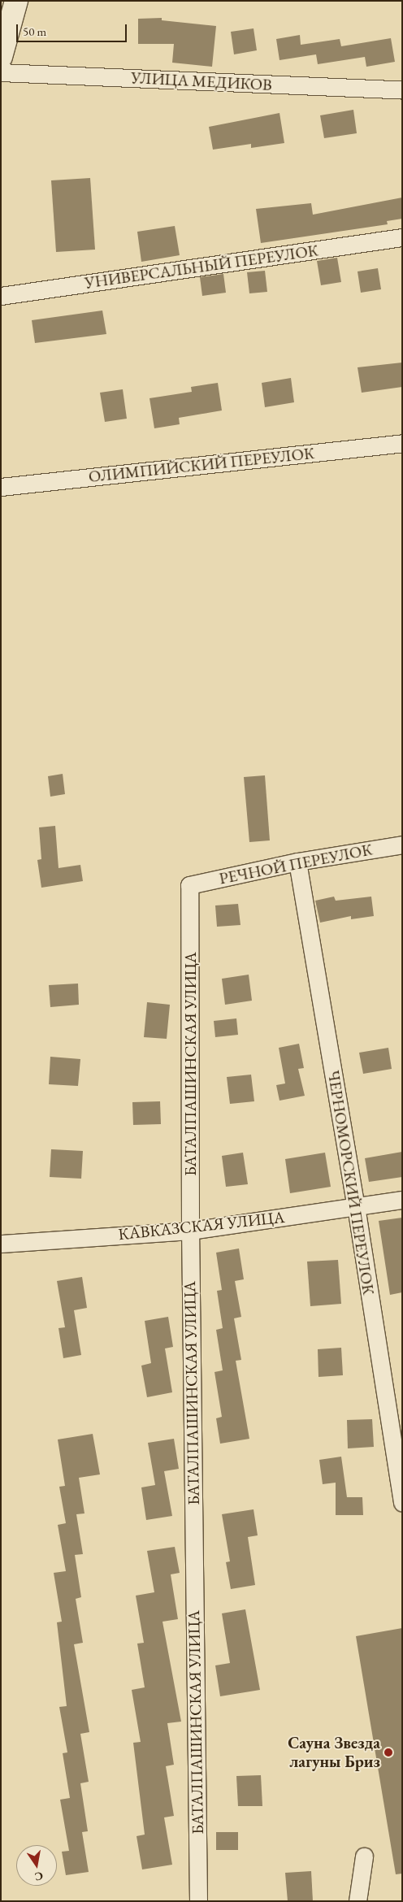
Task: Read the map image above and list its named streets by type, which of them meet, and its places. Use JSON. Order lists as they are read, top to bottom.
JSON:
{
  "streets": {
    "street": [
      "УЛИЦА МЕДИКОВ",
      "УНИВЕРСАЛЬНЫЙ ПЕРЕУЛОК",
      "ОЛИМПИЙСКИЙ ПЕРЕУЛОК",
      "РЕЧНОЙ ПЕРЕУЛОК",
      "БАТАЛПАШИНСКАЯ УЛИЦА",
      "ЧЕРНОМОРСКИЙ ПЕРЕУЛОК",
      "КАВКАЗСКАЯ УЛИЦА"
    ]
  },
  "crossings": [
    ["РЕЧНОЙ ПЕРЕУЛОК", "БАТАЛПАШИНСКАЯ УЛИЦА"],
    ["РЕЧНОЙ ПЕРЕУЛОК", "ЧЕРНОМОРСКИЙ ПЕРЕУЛОК"],
    ["БАТАЛПАШИНСКАЯ УЛИЦА", "КАВКАЗСКАЯ УЛИЦА"],
    ["ЧЕРНОМОРСКИЙ ПЕРЕУЛОК", "КАВКАЗСКАЯ УЛИЦА"]
  ],
  "places": ["Сауна Звезда лагуны Бриз"],
  "scale_bar": "50 m",
  "north": "bottom"
}
